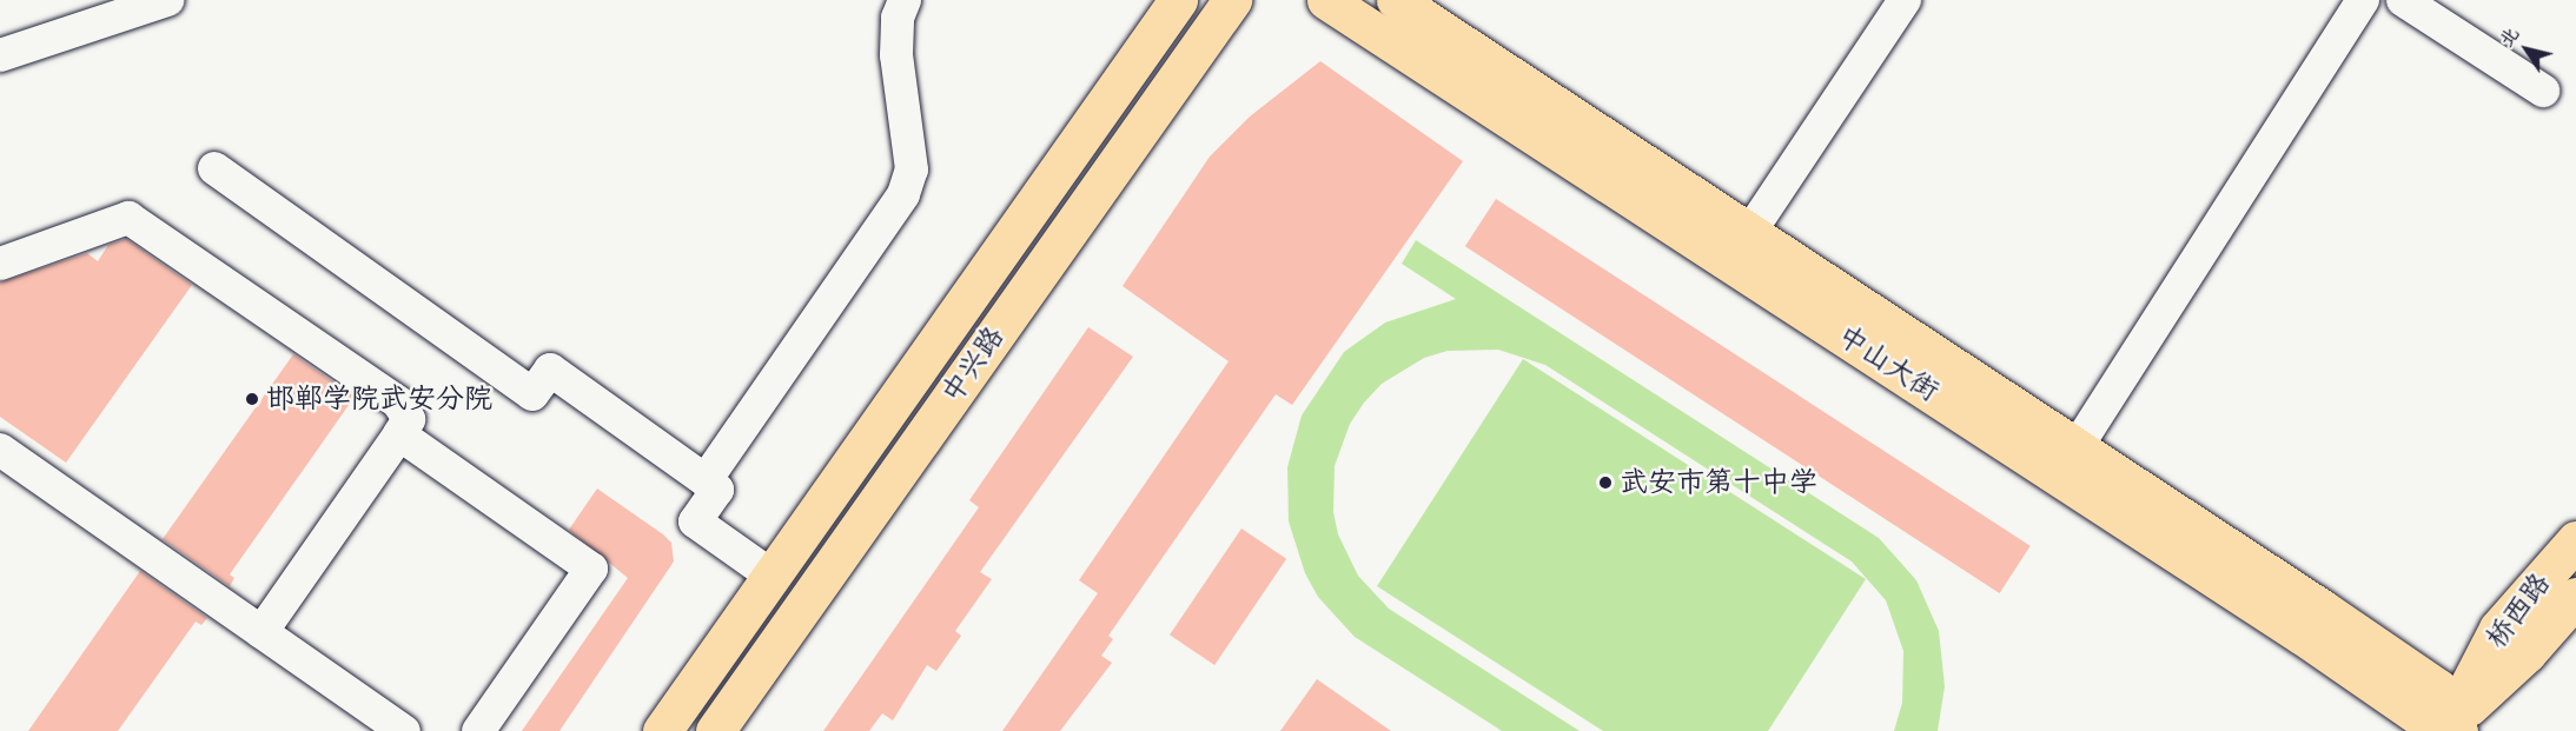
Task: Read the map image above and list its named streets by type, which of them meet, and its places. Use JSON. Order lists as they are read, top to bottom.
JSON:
{
  "streets": {
    "main road": ["中山大街", "中兴路", "桥西路"]
  },
  "crossings": [
    ["中山大街", "桥西路"]
  ],
  "places": ["邯郸学院武安分院", "武安市第十中学"],
  "north": "top left"
}
